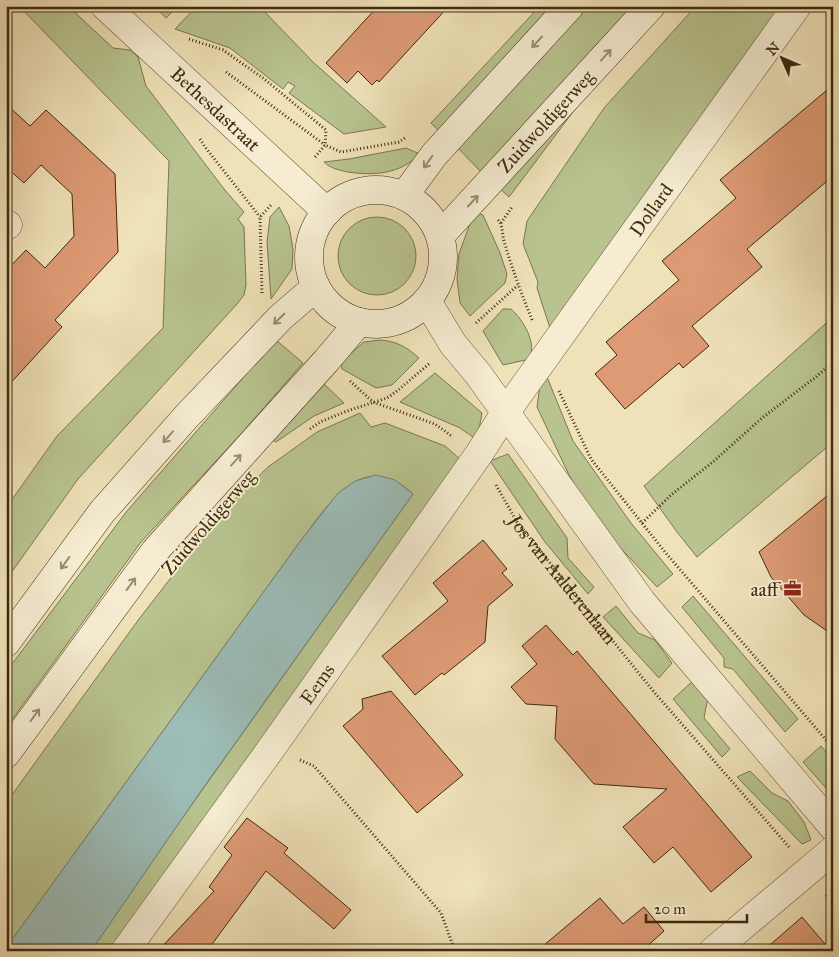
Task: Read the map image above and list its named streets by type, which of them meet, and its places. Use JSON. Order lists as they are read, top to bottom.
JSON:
{
  "streets": {
    "street": [
      "Bethesdastraat",
      "Zuidwoldigerweg",
      "Dollard",
      "Eems"
    ],
    "path": ["Jos van Aalderenlaan"]
  },
  "crossings": [
    ["Bethesdastraat", "Zuidwoldigerweg"],
    ["Zuidwoldigerweg", "Jos van Aalderenlaan"],
    ["Dollard", "Eems"],
    ["Jos van Aalderenlaan", "Eems"]
  ],
  "places": {
    "office": ["aaff"]
  },
  "scale_bar": "20 m",
  "north": "top left"
}
